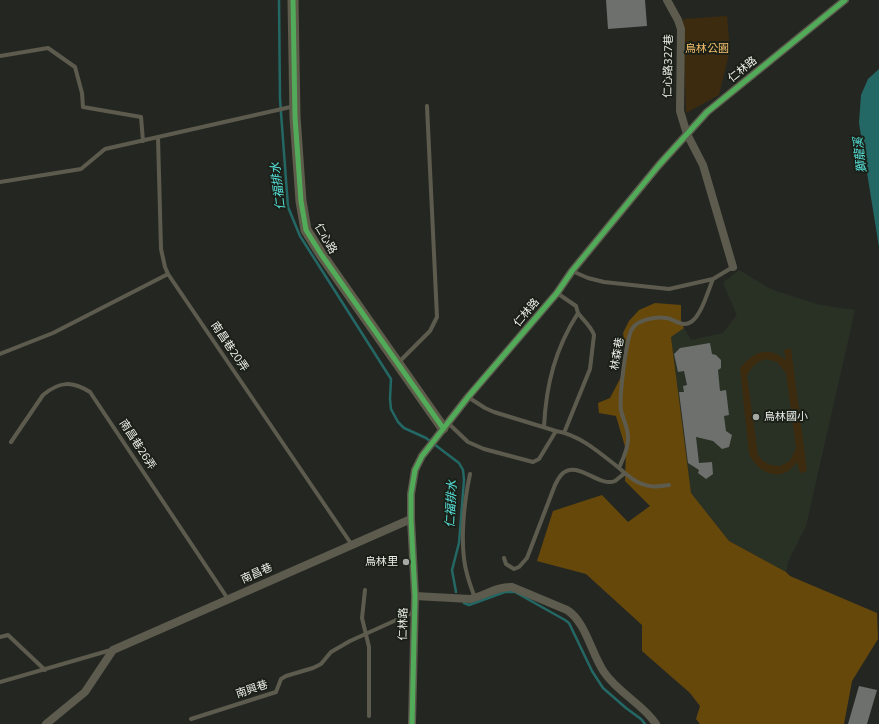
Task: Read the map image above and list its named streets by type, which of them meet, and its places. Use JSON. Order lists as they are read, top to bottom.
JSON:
{
  "streets": {
    "street": [
      "仁心路327巷",
      "仁林路",
      "仁心路",
      "南昌巷"
    ],
    "lane": [
      "南昌巷20弄",
      "林森巷",
      "南昌巷26弄",
      "南興巷"
    ]
  },
  "crossings": [
    ["仁心路327巷", "仁林路"],
    ["仁林路", "仁心路"],
    ["仁林路", "南昌巷"],
    ["仁林路", "南興巷"],
    ["南昌巷20弄", "南昌巷"],
    ["南昌巷26弄", "南昌巷"]
  ],
  "water": ["獅龍溪", "仁福排水"],
  "parks": ["烏林公園"],
  "places": ["烏林國小", "烏林里"]
}
